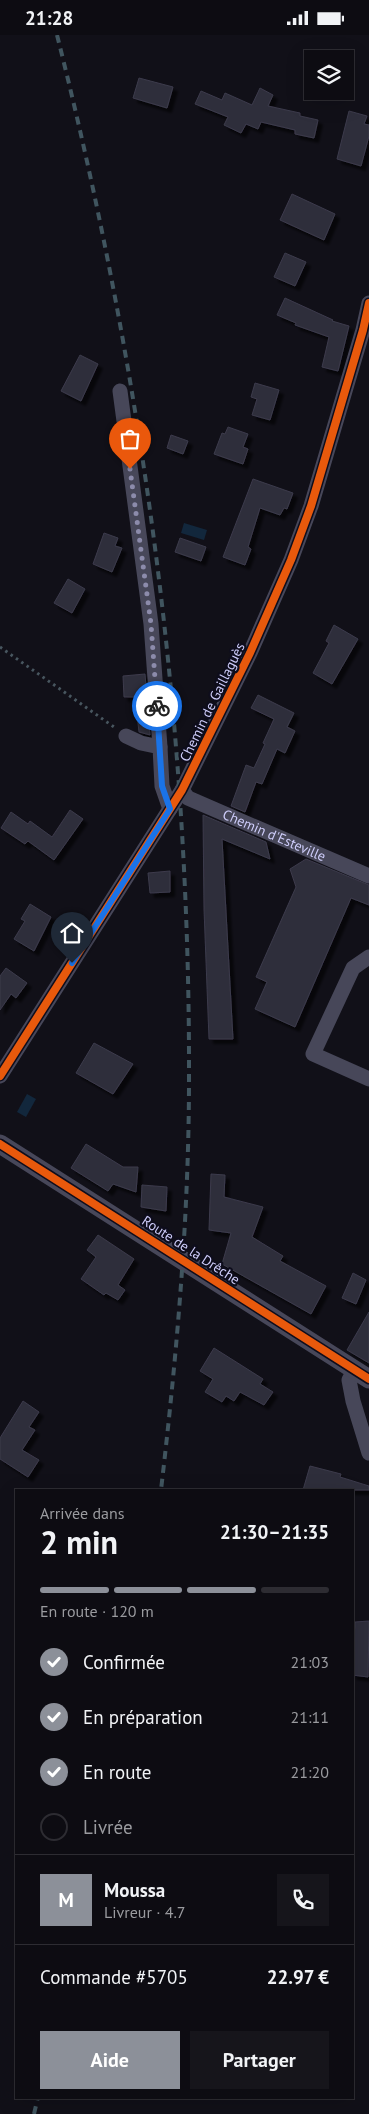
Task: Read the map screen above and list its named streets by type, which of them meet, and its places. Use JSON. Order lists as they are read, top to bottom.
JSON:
{
  "streets": {
    "street": ["Chemin de Gaillaguès", "Chemin d'Esteville", "Route de la Drêche"]
  },
  "crossings": [
    ["Chemin de Gaillaguès", "Chemin d'Esteville"]
  ],
  "page": {
    "status": "21:28",
    "heading": ["2 min", "Arrivée dans", "21:30–21:35"],
    "panel": [
      "Moussa",
      "Livreur · 4.7",
      "Commande #5705",
      "22.97 €"
    ],
    "bar": "En route · 120 m",
    "list": [
      ["Confirmée", "21:03"],
      ["En préparation", "21:11"],
      ["En route", "21:20"],
      "Livrée"
    ],
    "round": "M",
    "buttons": ["Aide", "Partager"]
  }
}
